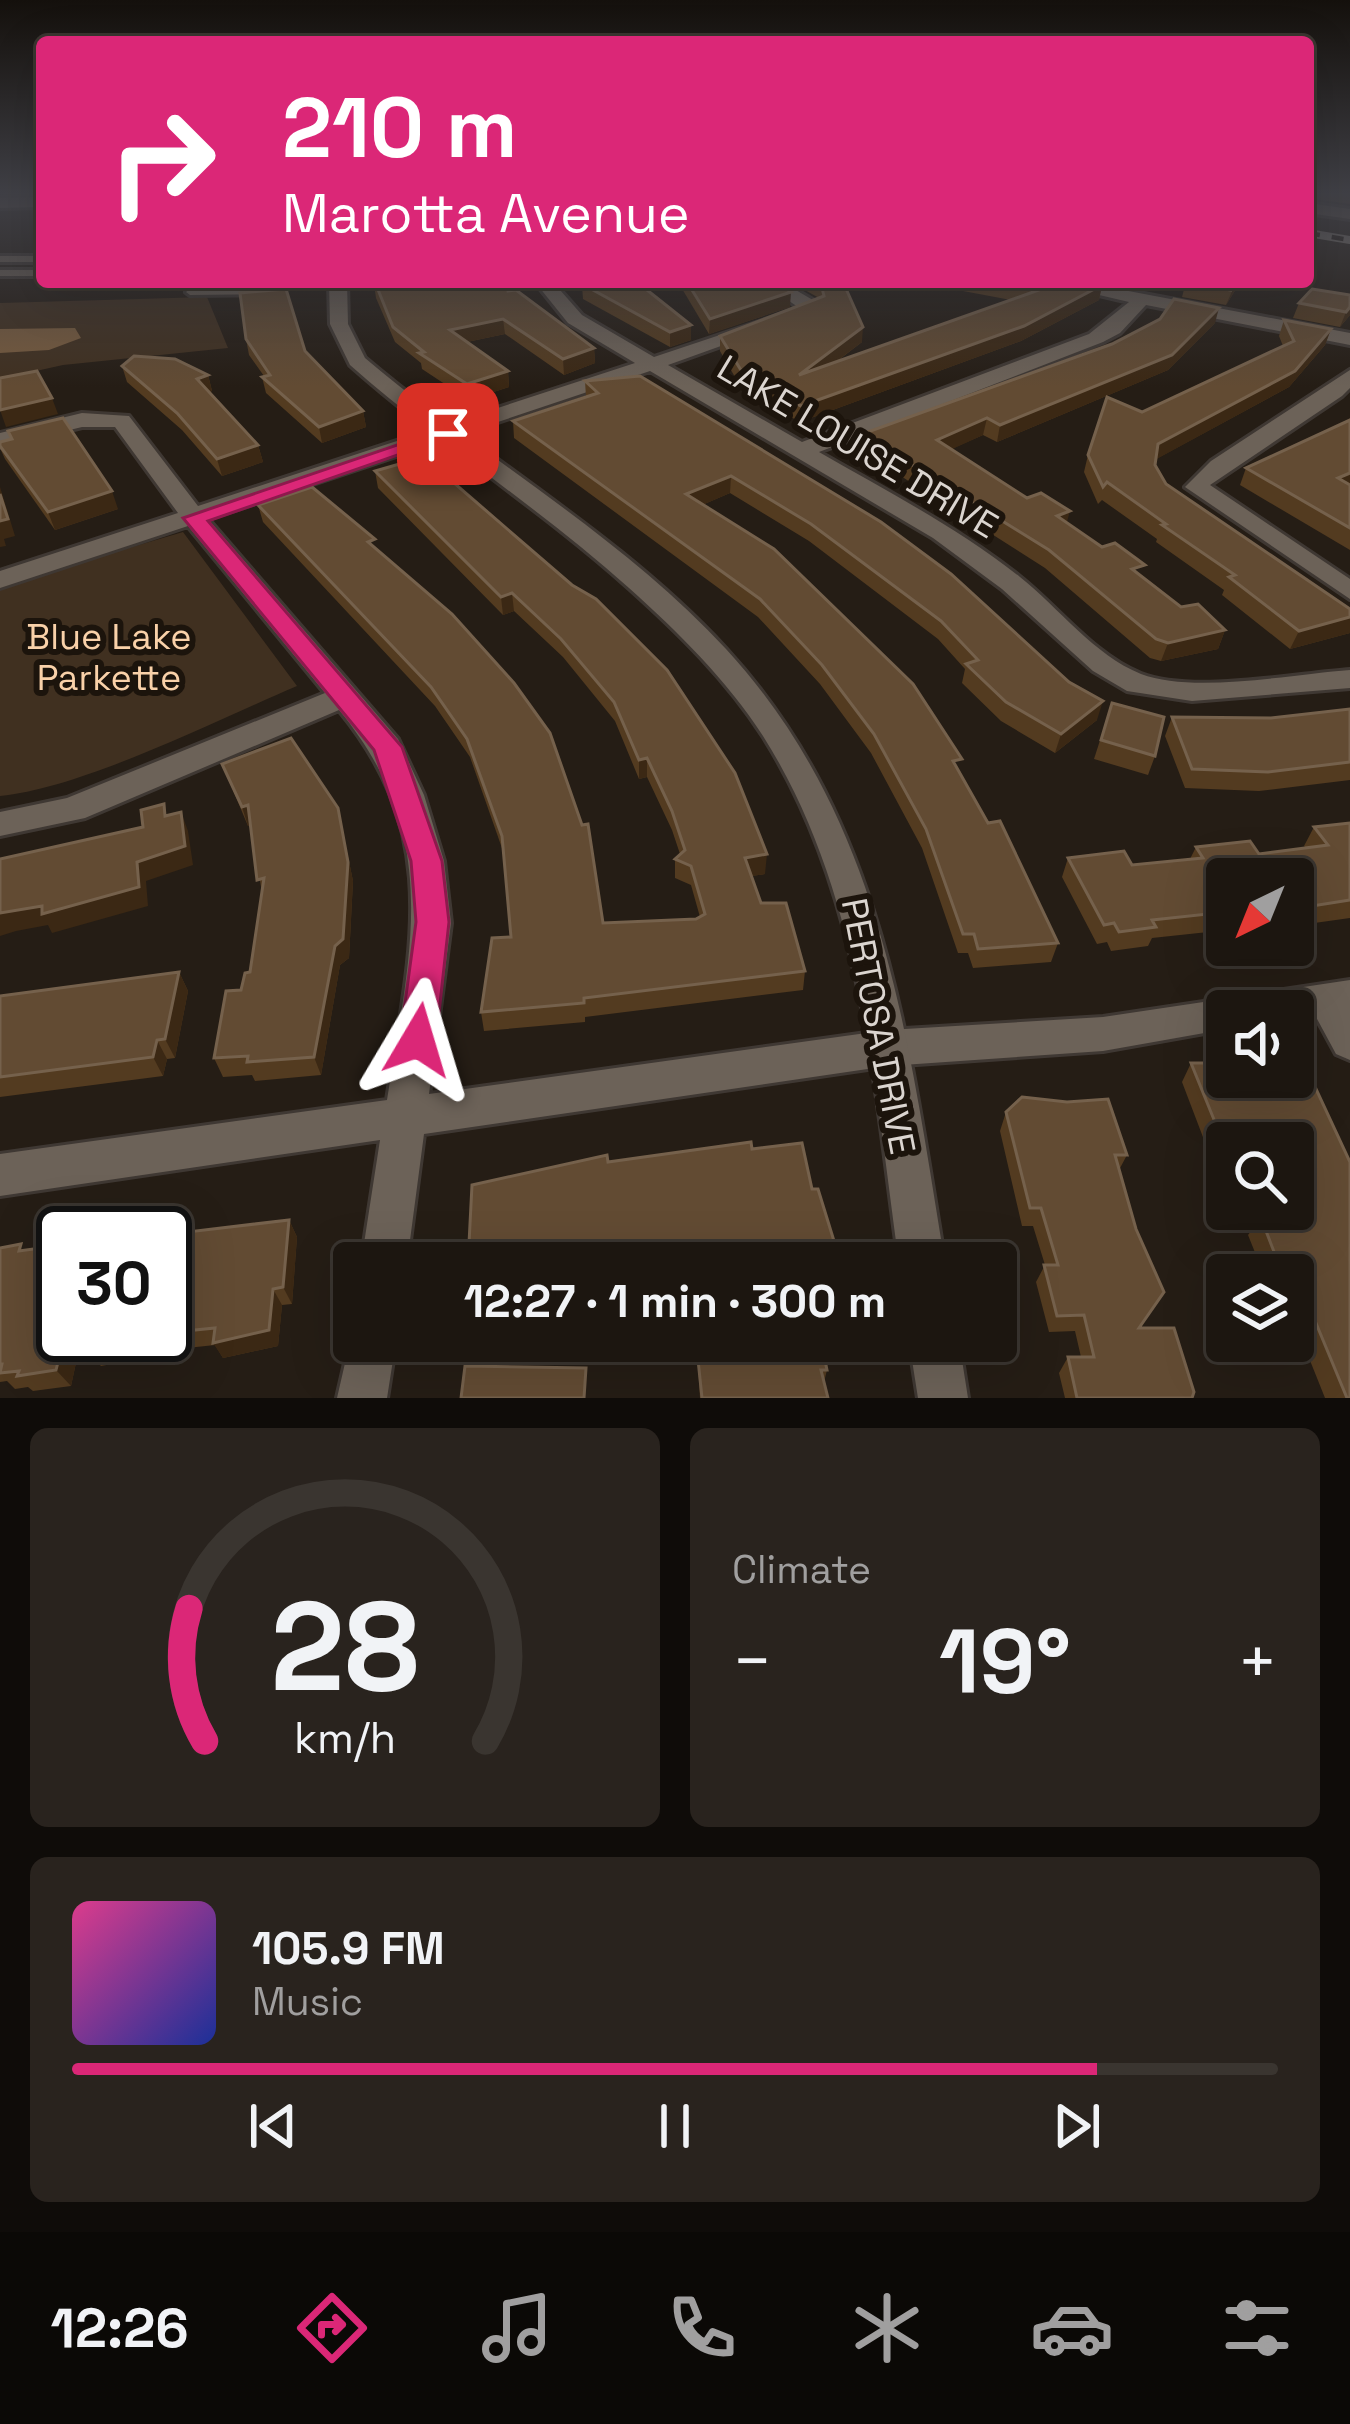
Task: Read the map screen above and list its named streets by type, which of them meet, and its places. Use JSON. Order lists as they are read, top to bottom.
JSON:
{
  "streets": {
    "street": ["LAKE LOUISE DRIVE", "PERTOSA DRIVE"]
  },
  "parks": ["Blue Lake Parkette"],
  "north": "bottom left",
  "page": {
    "turn": ["210 m", "Marotta Avenue"],
    "limit": "30",
    "trip": "12:27 · 1 min · 300 m",
    "tile": "Climate",
    "heat": ["−", "19°", "+"],
    "song": ["105.9 FM", "Music"],
    "tabs": "12:26",
    "gauge": ["28", "km/h"]
  }
}
